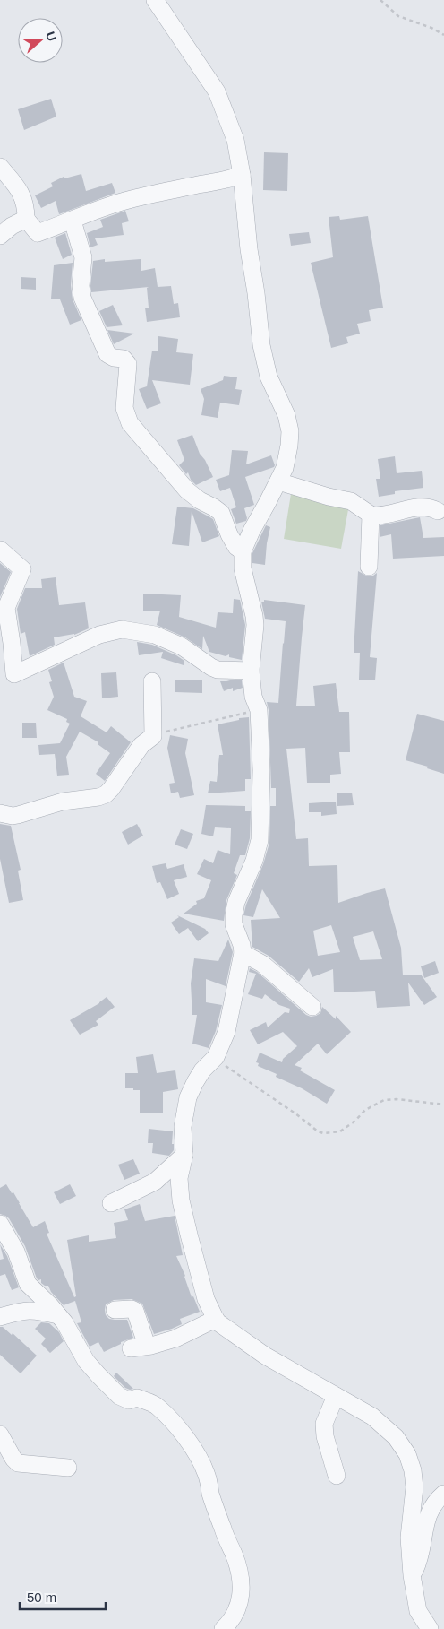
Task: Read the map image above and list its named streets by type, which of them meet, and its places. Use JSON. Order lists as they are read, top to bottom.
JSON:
{
  "scale_bar": "50 m",
  "north": "right"
}
